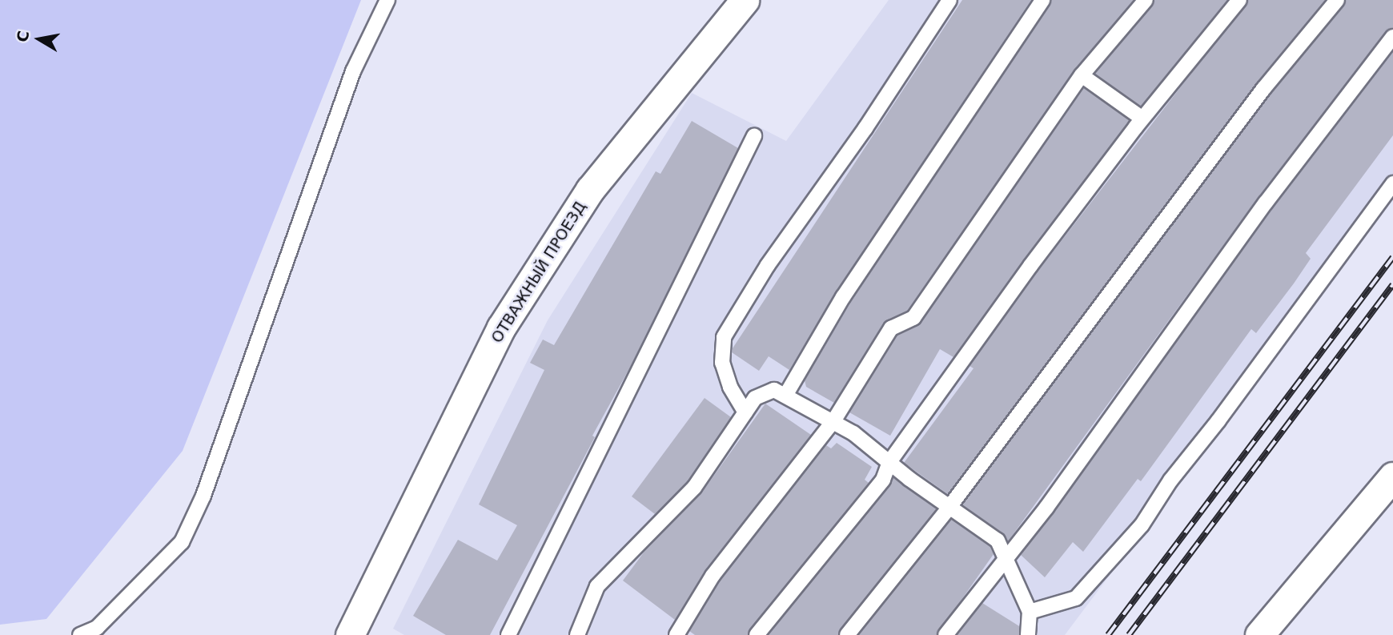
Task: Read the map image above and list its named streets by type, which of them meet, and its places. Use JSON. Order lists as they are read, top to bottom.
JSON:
{
  "streets": {
    "street": ["ОТВАЖНЫЙ ПРОЕЗД"]
  },
  "north": "left"
}
